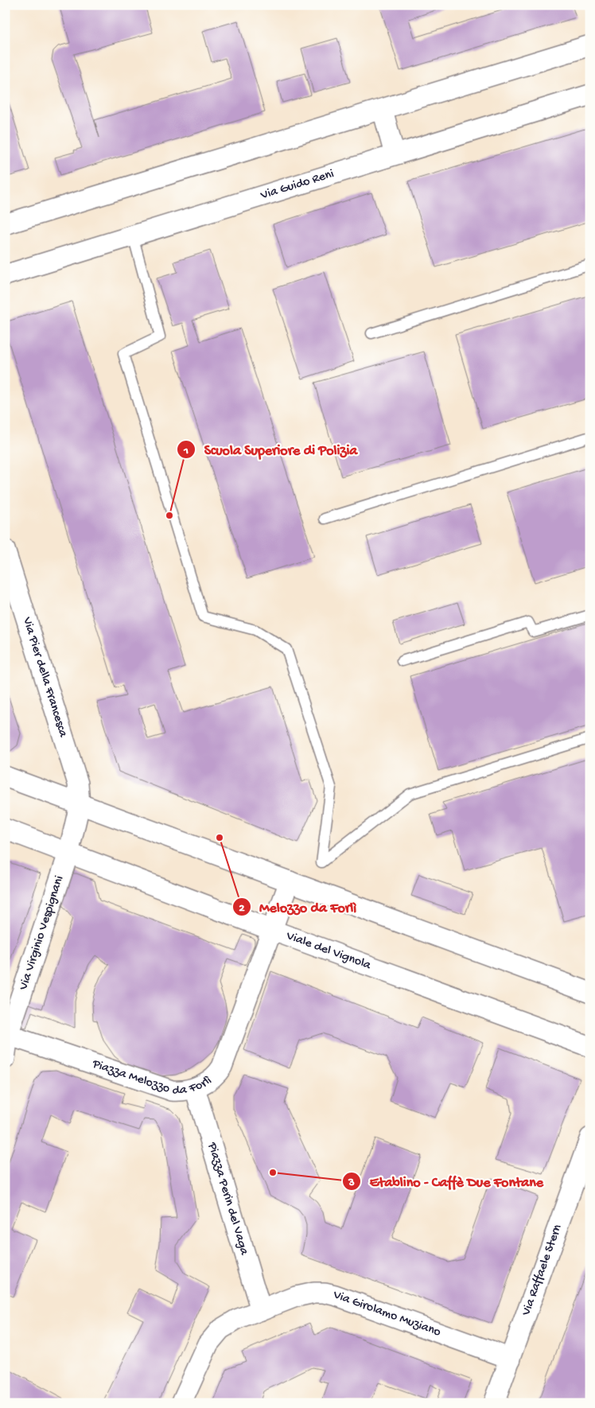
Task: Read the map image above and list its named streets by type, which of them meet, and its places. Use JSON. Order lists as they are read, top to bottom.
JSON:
{
  "streets": {
    "street": [
      "Via Guido Reni",
      "Via Pier della Francesca",
      "Via Virginio Vespignani",
      "Viale del Vignola",
      "Piazza Melozzo da Forlì",
      "Piazza Perin del Vaga",
      "Via Raffaele Stern",
      "Via Girolamo Muziano"
    ]
  },
  "crossings": [
    ["Via Virginio Vespignani", "Viale del Vignola"],
    ["Via Virginio Vespignani", "Piazza Melozzo da Forlì"],
    ["Viale del Vignola", "Piazza Melozzo da Forlì"],
    ["Piazza Melozzo da Forlì", "Piazza Perin del Vaga"],
    ["Piazza Perin del Vaga", "Via Girolamo Muziano"],
    ["Via Raffaele Stern", "Via Girolamo Muziano"]
  ],
  "places": ["Scuola Superiore di Polizia", "Melozzo da Forlì", "Etablino - Caffè Due Fontane"]
}
